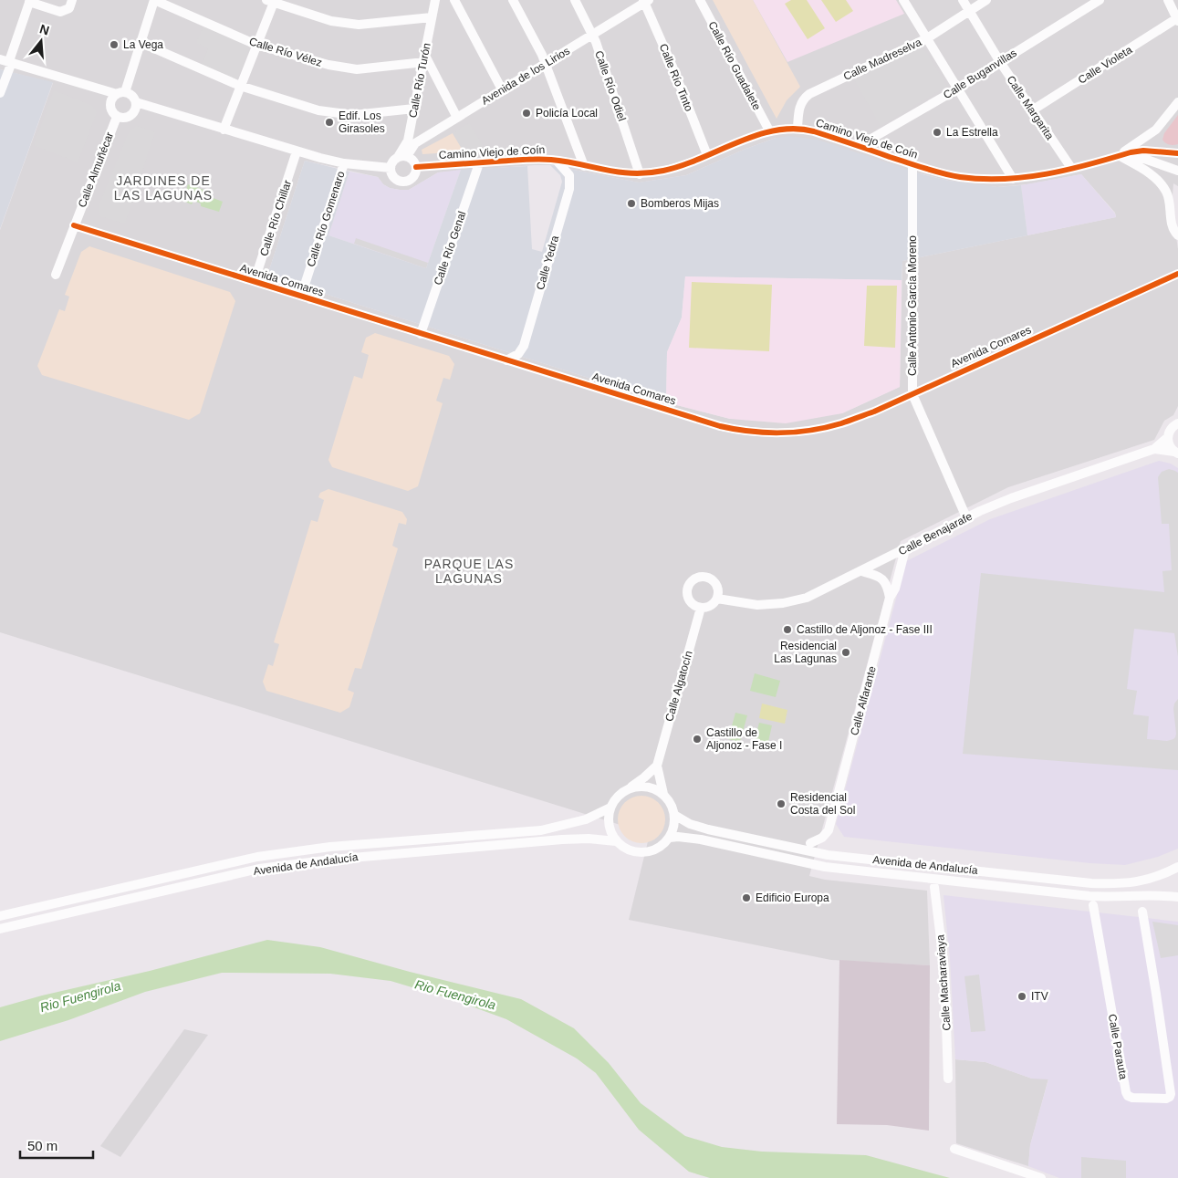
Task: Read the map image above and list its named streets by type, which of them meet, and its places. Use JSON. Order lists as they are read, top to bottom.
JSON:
{
  "streets": {
    "street": [
      "Calle Río Vélez",
      "Calle Madreselva",
      "Calle Violeta",
      "Calle Río Guadalete",
      "Calle Buganvillas",
      "Avenida de los Lirios",
      "Calle Río Tinto",
      "Calle Río Turón",
      "Calle Río Odiel",
      "Calle Margarita",
      "Camino Viejo de Coín",
      "Calle Almuñécar",
      "Calle Río Chillar",
      "Calle Río Gomenaro",
      "Calle Río Genal",
      "Calle Yedra",
      "Avenida Comares",
      "Calle Antonio García Moreno",
      "Calle Benajarafe",
      "Calle Algatocín",
      "Calle Alfarante",
      "Avenida de Andalucía",
      "Calle Macharaviaya",
      "Calle Parauta"
    ]
  },
  "crossings": [
    ["Calle Río Vélez", "Calle Río Turón"],
    ["Calle Madreselva", "Calle Margarita"],
    ["Calle Madreselva", "Camino Viejo de Coín"],
    ["Calle Violeta", "Calle Margarita"],
    ["Calle Río Guadalete", "Camino Viejo de Coín"],
    ["Calle Buganvillas", "Calle Margarita"],
    ["Calle Buganvillas", "Camino Viejo de Coín"],
    ["Avenida de los Lirios", "Calle Río Tinto"],
    ["Avenida de los Lirios", "Calle Río Turón"],
    ["Avenida de los Lirios", "Calle Río Odiel"],
    ["Avenida de los Lirios", "Camino Viejo de Coín"],
    ["Calle Río Tinto", "Camino Viejo de Coín"],
    ["Calle Río Turón", "Camino Viejo de Coín"],
    ["Calle Río Odiel", "Camino Viejo de Coín"],
    ["Calle Margarita", "Camino Viejo de Coín"],
    ["Camino Viejo de Coín", "Calle Río Genal"],
    ["Camino Viejo de Coín", "Calle Yedra"],
    ["Camino Viejo de Coín", "Calle Antonio García Moreno"],
    ["Calle Almuñécar", "Avenida Comares"],
    ["Calle Río Chillar", "Avenida Comares"],
    ["Calle Río Gomenaro", "Avenida Comares"],
    ["Calle Río Genal", "Avenida Comares"],
    ["Calle Yedra", "Avenida Comares"],
    ["Avenida Comares", "Calle Antonio García Moreno"],
    ["Calle Antonio García Moreno", "Calle Benajarafe"],
    ["Calle Benajarafe", "Calle Algatocín"],
    ["Calle Benajarafe", "Calle Alfarante"]
  ],
  "districts": ["JARDINES DE LAS LAGUNAS", "PARQUE LAS LAGUNAS"],
  "water": ["Rio Fuengirola"],
  "places": [
    "La Vega",
    "Policía Local",
    "Edif. Los Girasoles",
    "La Estrella",
    "Bomberos Mijas",
    "Castillo de Aljonoz - Fase III",
    "Residencial Las Lagunas",
    "Castillo de Aljonoz - Fase I",
    "Residencial Costa del Sol",
    "Edificio Europa",
    "ITV"
  ],
  "scale_bar": "50 m",
  "north": "top"
}
